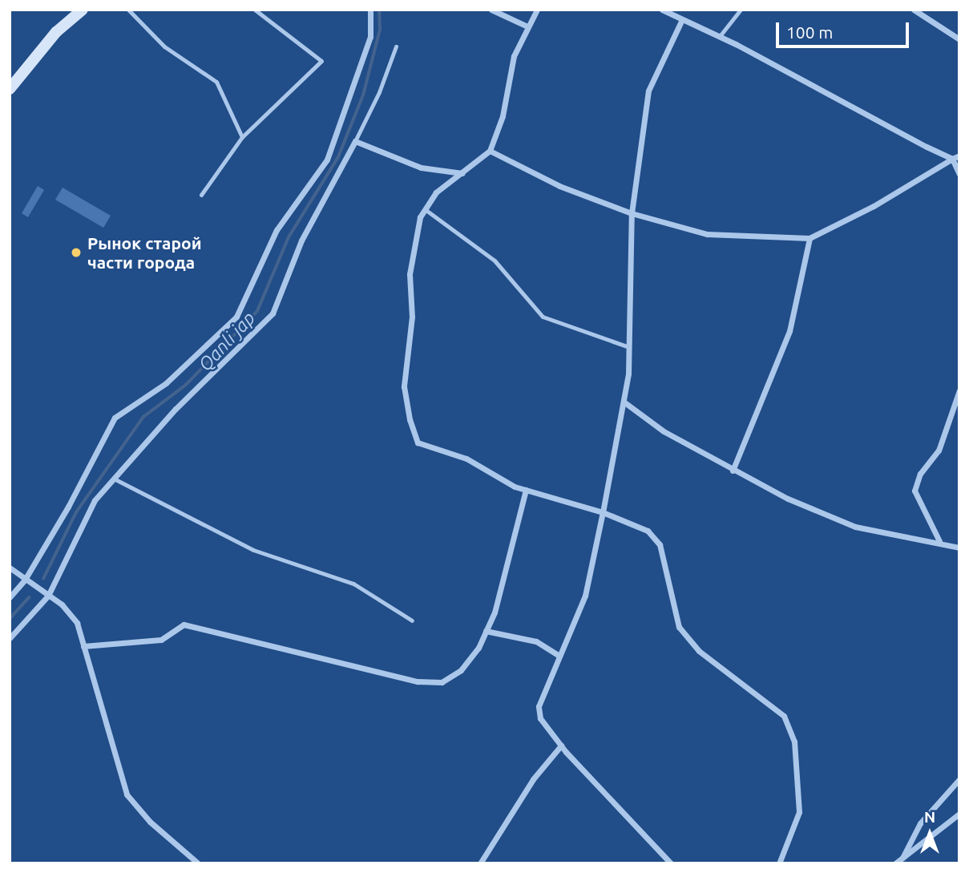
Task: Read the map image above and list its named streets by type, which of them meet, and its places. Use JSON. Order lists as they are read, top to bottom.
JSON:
{
  "water": ["Qanli jap"],
  "places": ["Рынок старой части города"],
  "scale_bar": "100 m",
  "north": "top"
}
